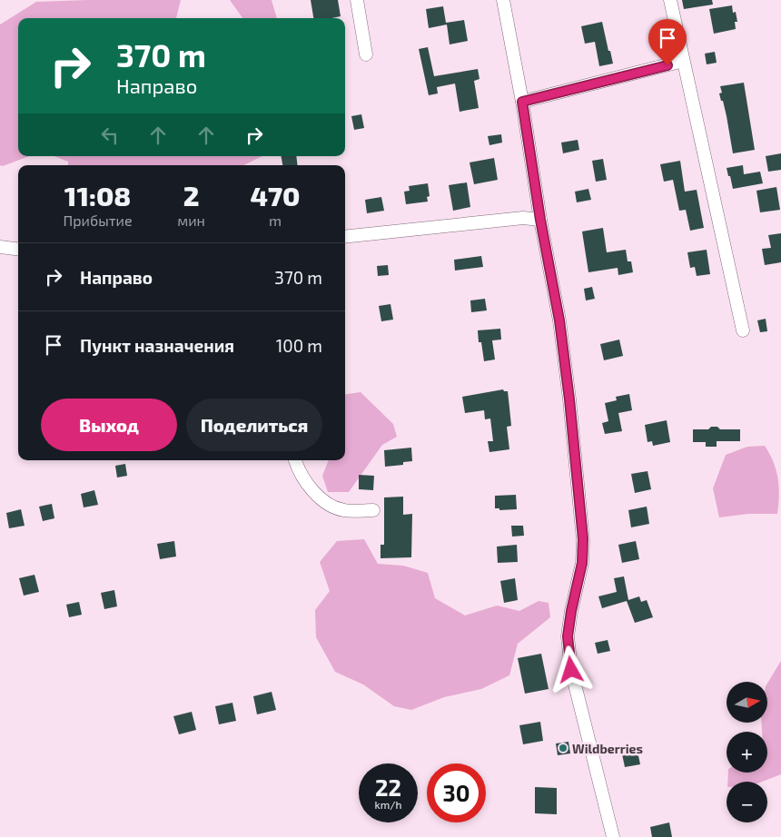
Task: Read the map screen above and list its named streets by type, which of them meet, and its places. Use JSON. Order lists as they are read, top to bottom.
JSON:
{
  "places": ["Wildberries"],
  "north": "right",
  "page": {
    "turn": ["370 m", "Направо"],
    "eta": [
      "11:08",
      "Прибытие",
      "2",
      "мин",
      "470",
      "m"
    ],
    "list": [
      {
        "name": "Направо",
        "value": "370 m"
      },
      {
        "name": "Пункт назначения",
        "value": "100 m"
      }
    ],
    "buttons": ["Выход", "Поделиться"],
    "map_buttons": ["+", "−"],
    "speed": "22 km/h",
    "limit": "30"
  }
}
